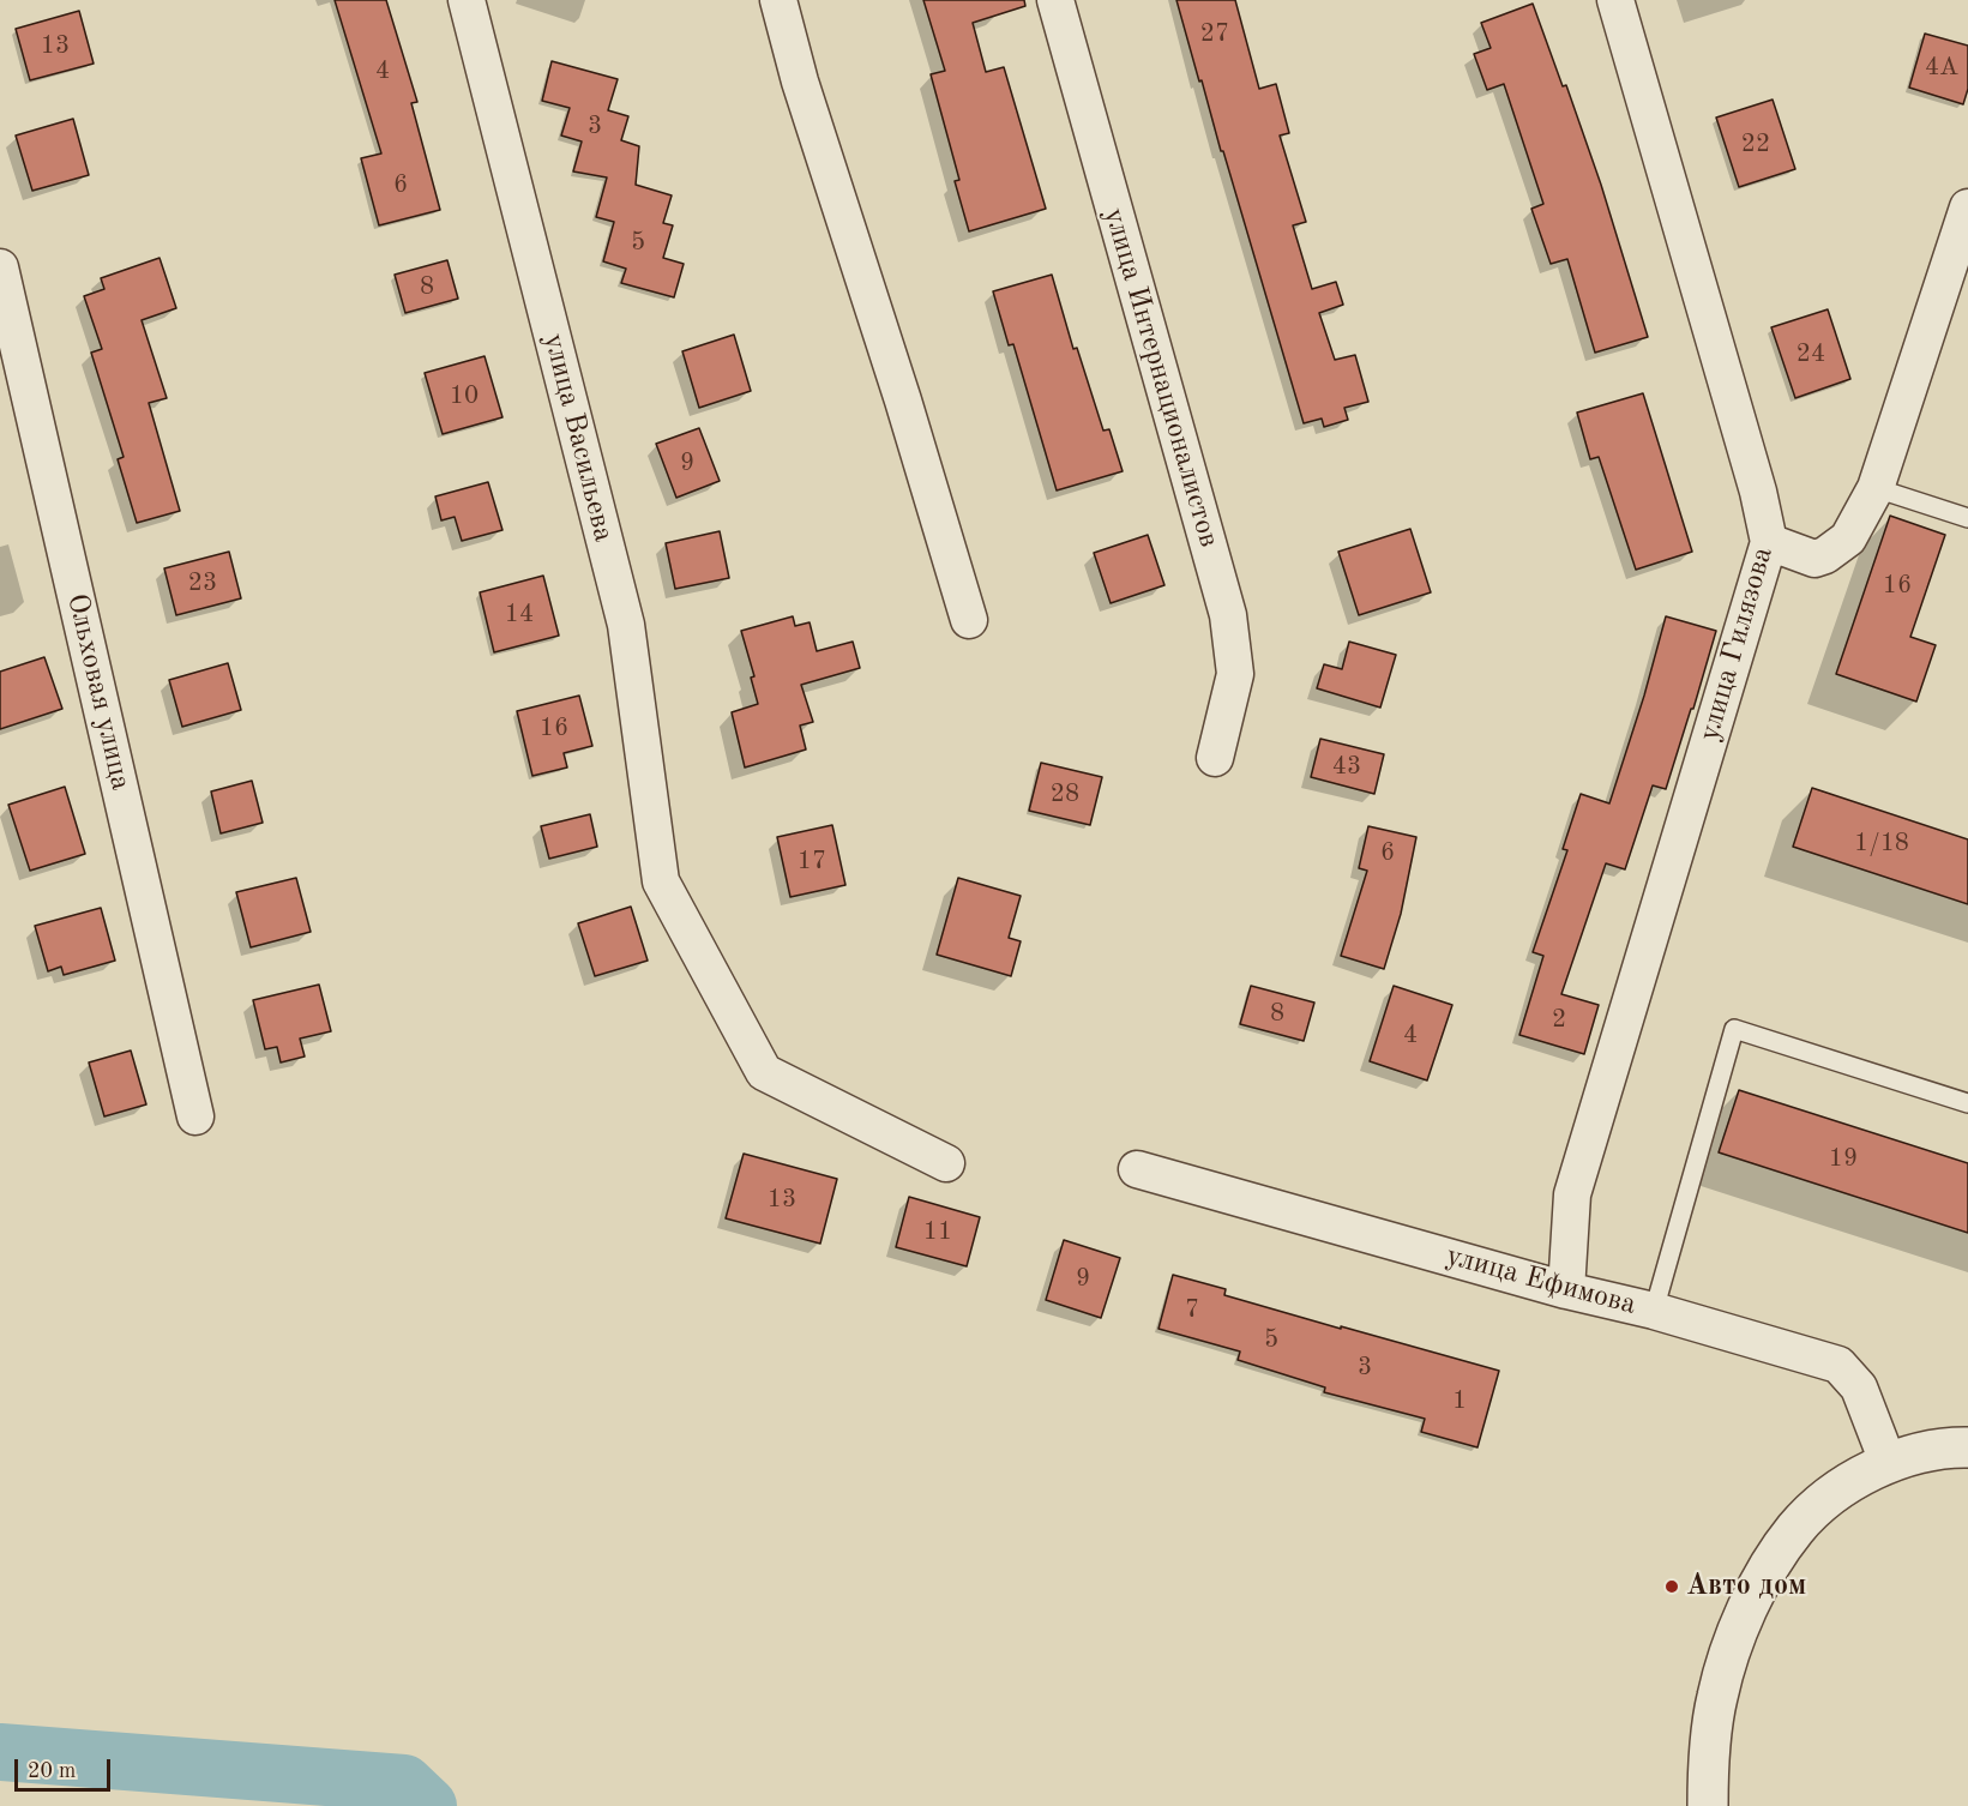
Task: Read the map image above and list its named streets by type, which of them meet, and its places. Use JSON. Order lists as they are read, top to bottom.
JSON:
{
  "streets": {
    "street": [
      "улица Интернационалистов",
      "улица Васильева",
      "улица Гилязова",
      "Ольховая улица",
      "улица Ефимова"
    ]
  },
  "crossings": [
    ["улица Гилязова", "улица Ефимова"]
  ],
  "places": ["Авто дом"],
  "house_numbers": [
    "27",
    "13",
    "4А",
    "4",
    "3",
    "22",
    "6",
    "5",
    "8",
    "24",
    "10",
    "9",
    "23",
    "16",
    "14",
    "16",
    "43",
    "28",
    "1/18",
    "6",
    "17",
    "8",
    "2",
    "4",
    "19",
    "13",
    "11",
    "9",
    "7",
    "5",
    "3",
    "1"
  ],
  "scale_bar": "20 m"
}
